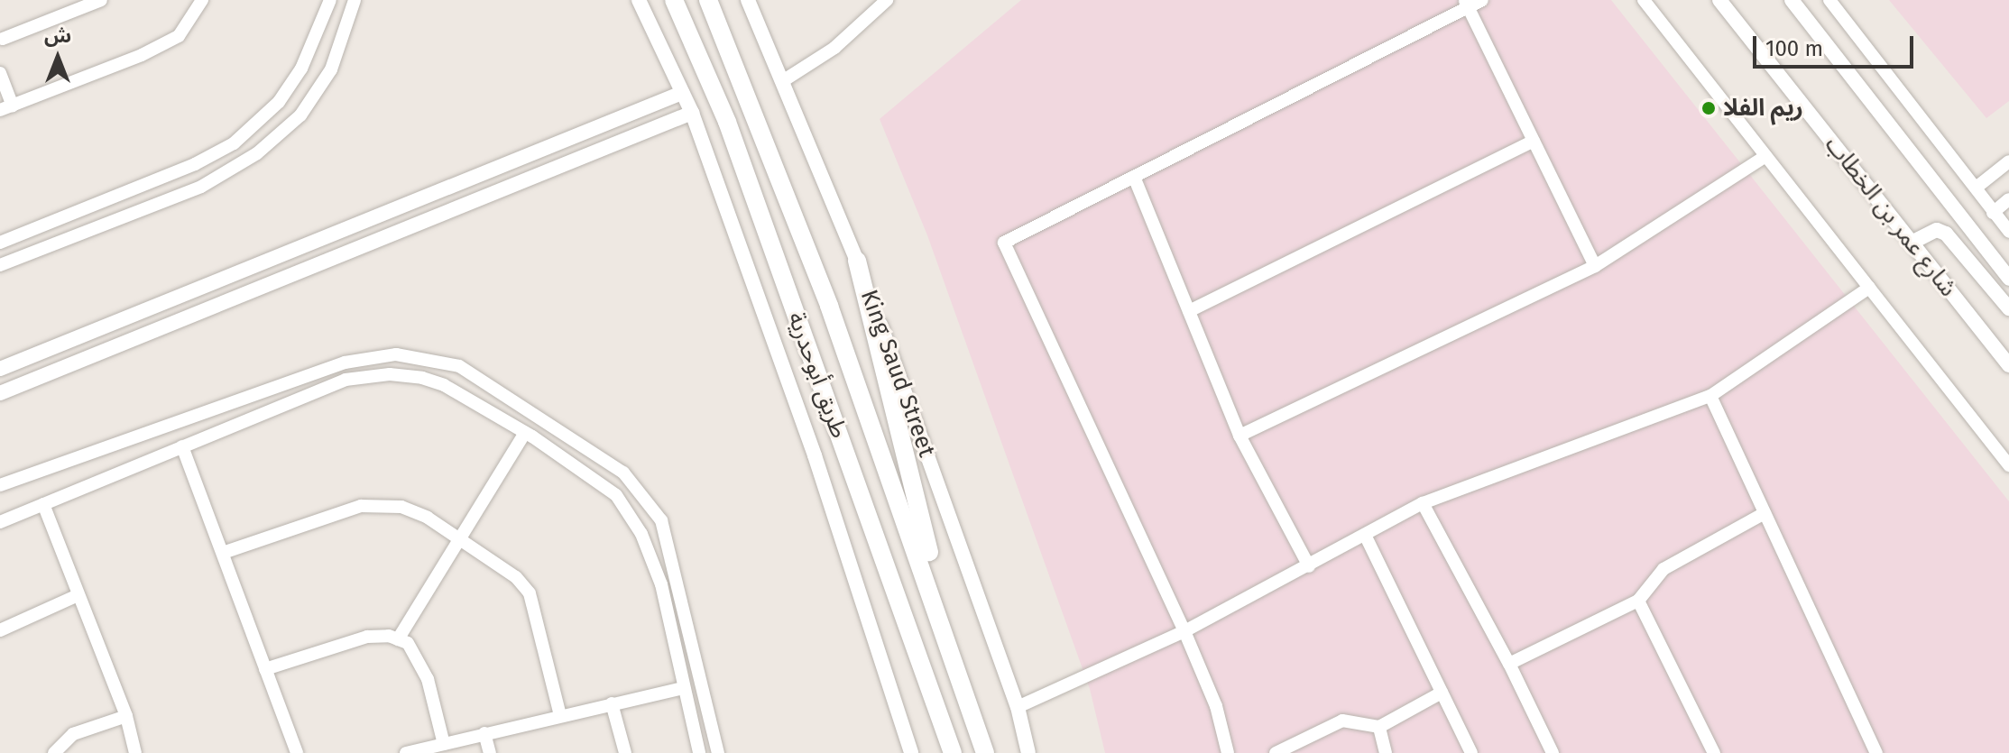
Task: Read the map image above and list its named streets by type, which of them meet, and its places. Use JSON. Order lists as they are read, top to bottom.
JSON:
{
  "streets": {
    "highway": ["طريق أبوحدرية"],
    "main road": ["شارع عمر بن الخطاب", "King Saud Street"]
  },
  "places": ["ريم الفلا"],
  "scale_bar": "100 m",
  "north": "top"
}
